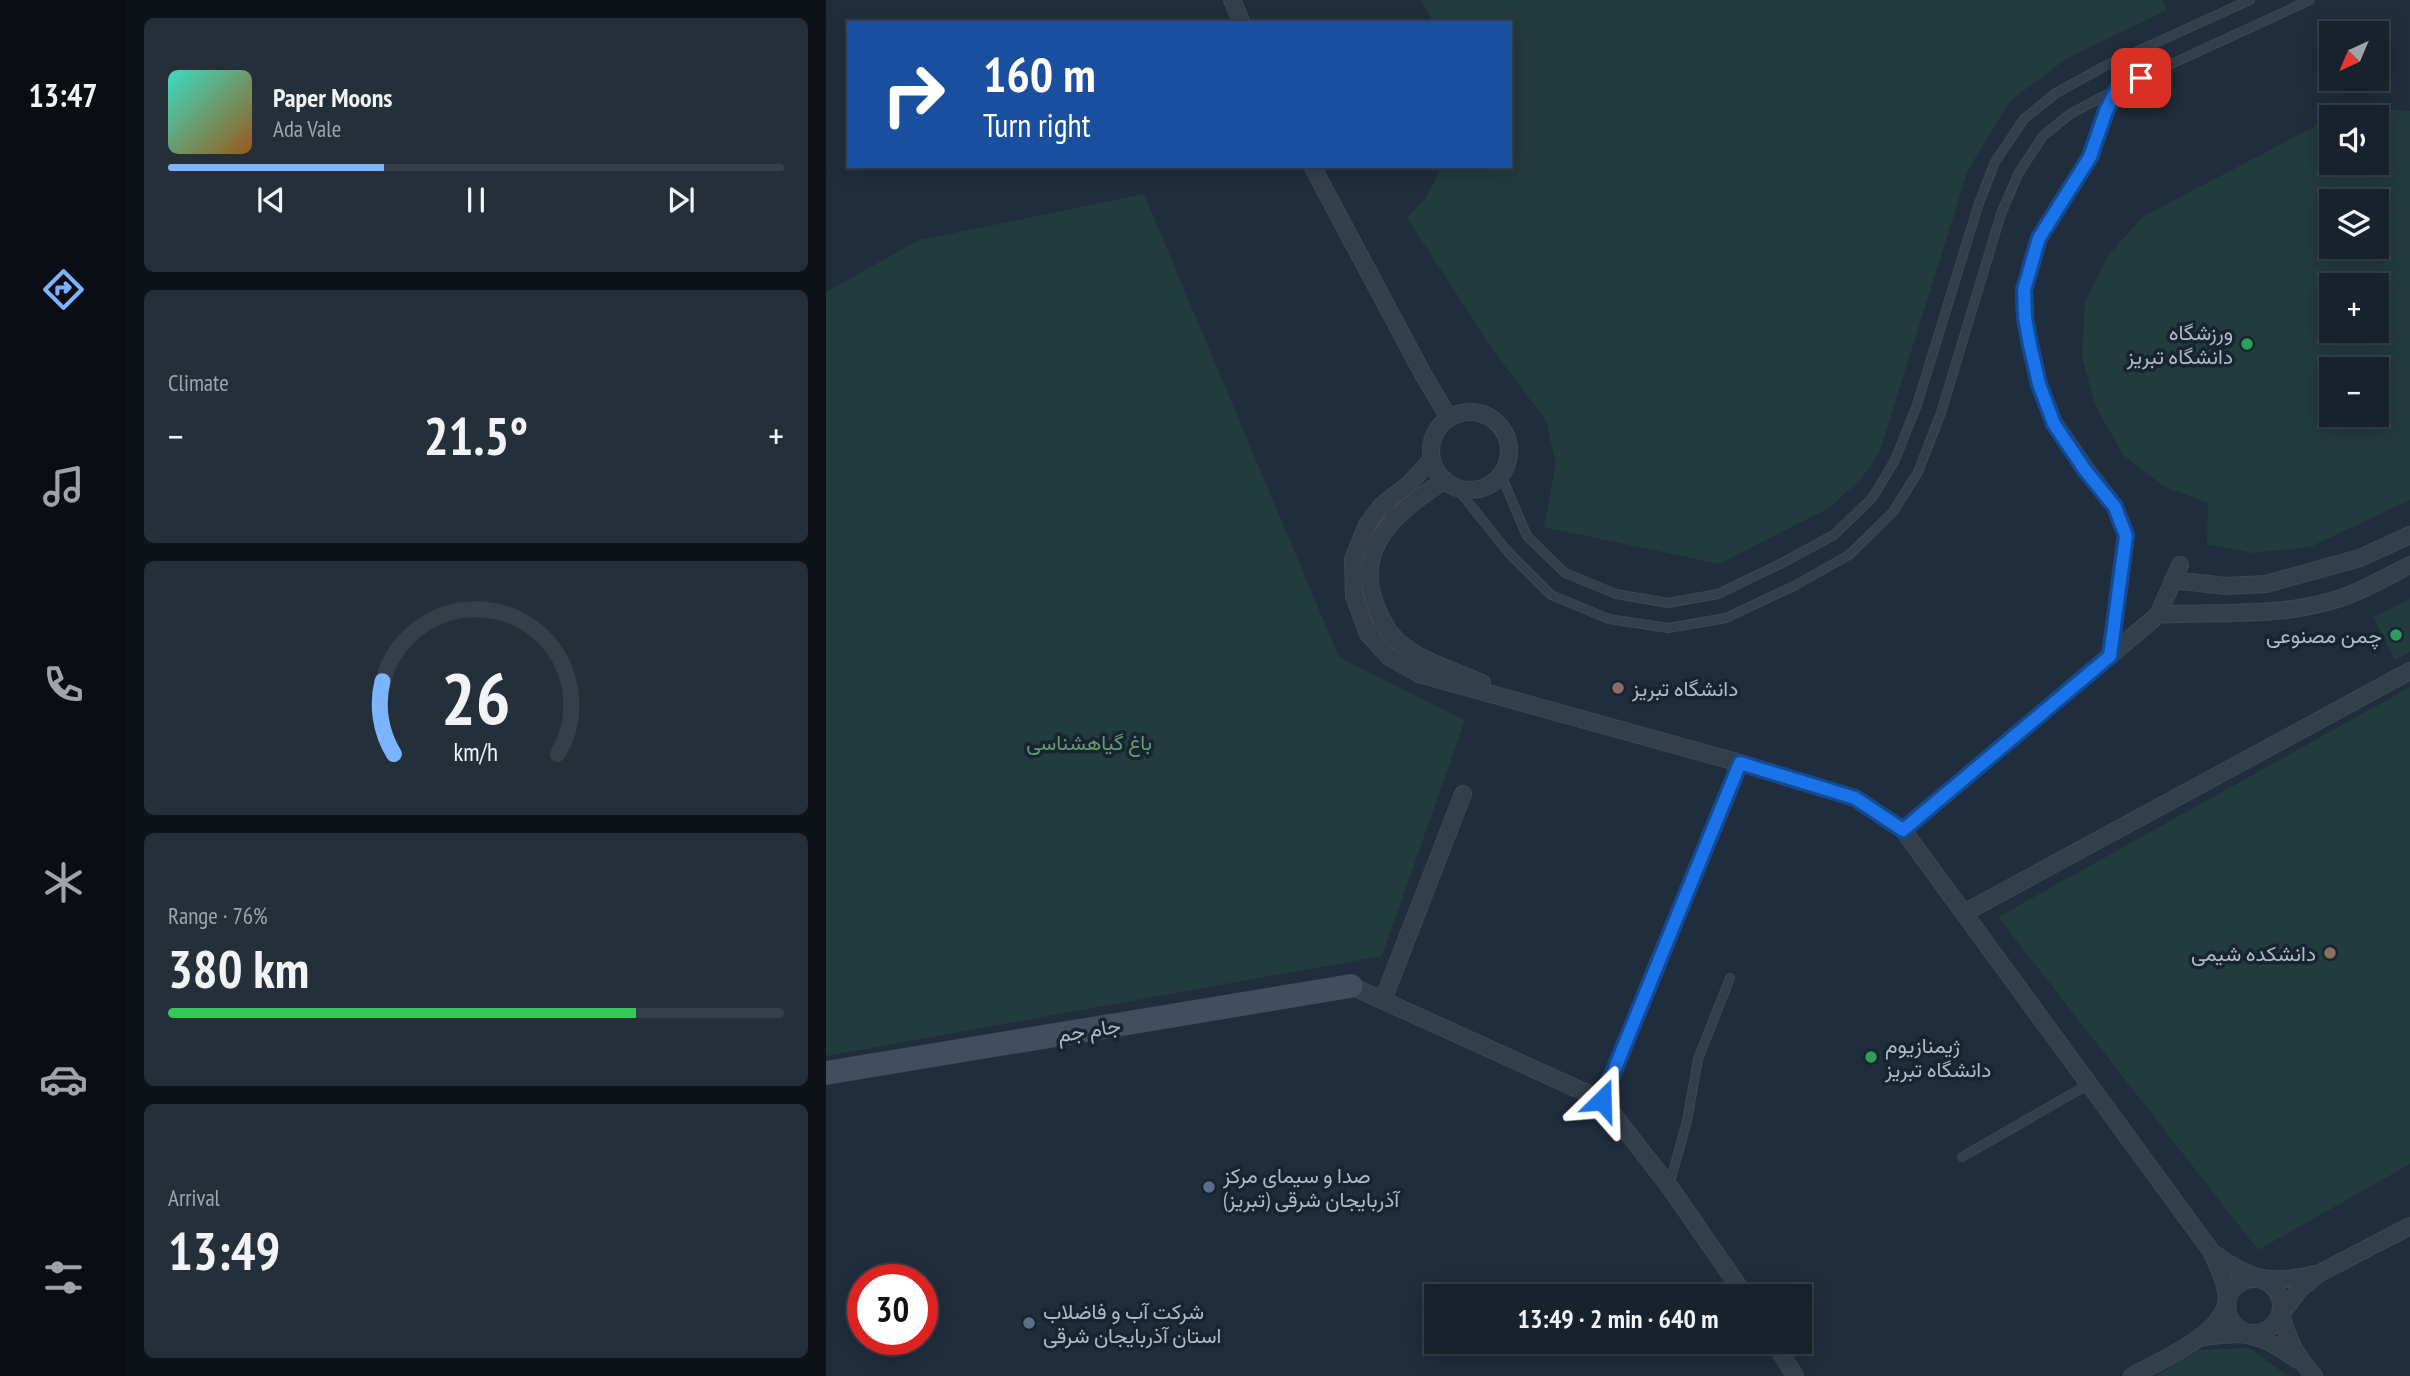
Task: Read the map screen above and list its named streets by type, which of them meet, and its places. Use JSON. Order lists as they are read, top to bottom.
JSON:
{
  "streets": {
    "street": ["جام جم"]
  },
  "parks": ["باغ گیاهشناسی"],
  "places": [
    "ورزشگاه دانشگاه تبریز",
    "چمن مصنوعی",
    "دانشگاه تبریز",
    "دانشکده شیمی",
    "ژیمنازیوم دانشگاه تبریز",
    "صدا و سیمای مرکز آذربایجان شرقی (تبریز)",
    "شرکت آب و فاضلاب استان آذربایجان شرقی"
  ],
  "north": "bottom left",
  "page": {
    "tabs": "13:47",
    "map_buttons": ["+", "−"],
    "turn": ["160 m", "Turn right"],
    "song": ["Paper Moons", "Ada Vale"],
    "tile": [
      "Climate",
      ["Range · 76%", "380 km"],
      ["Arrival", "13:49"]
    ],
    "heat": ["−", "21.5°", "+"],
    "limit": "30",
    "trip": "13:49 · 2 min · 640 m",
    "gauge": ["26", "km/h"]
  }
}
